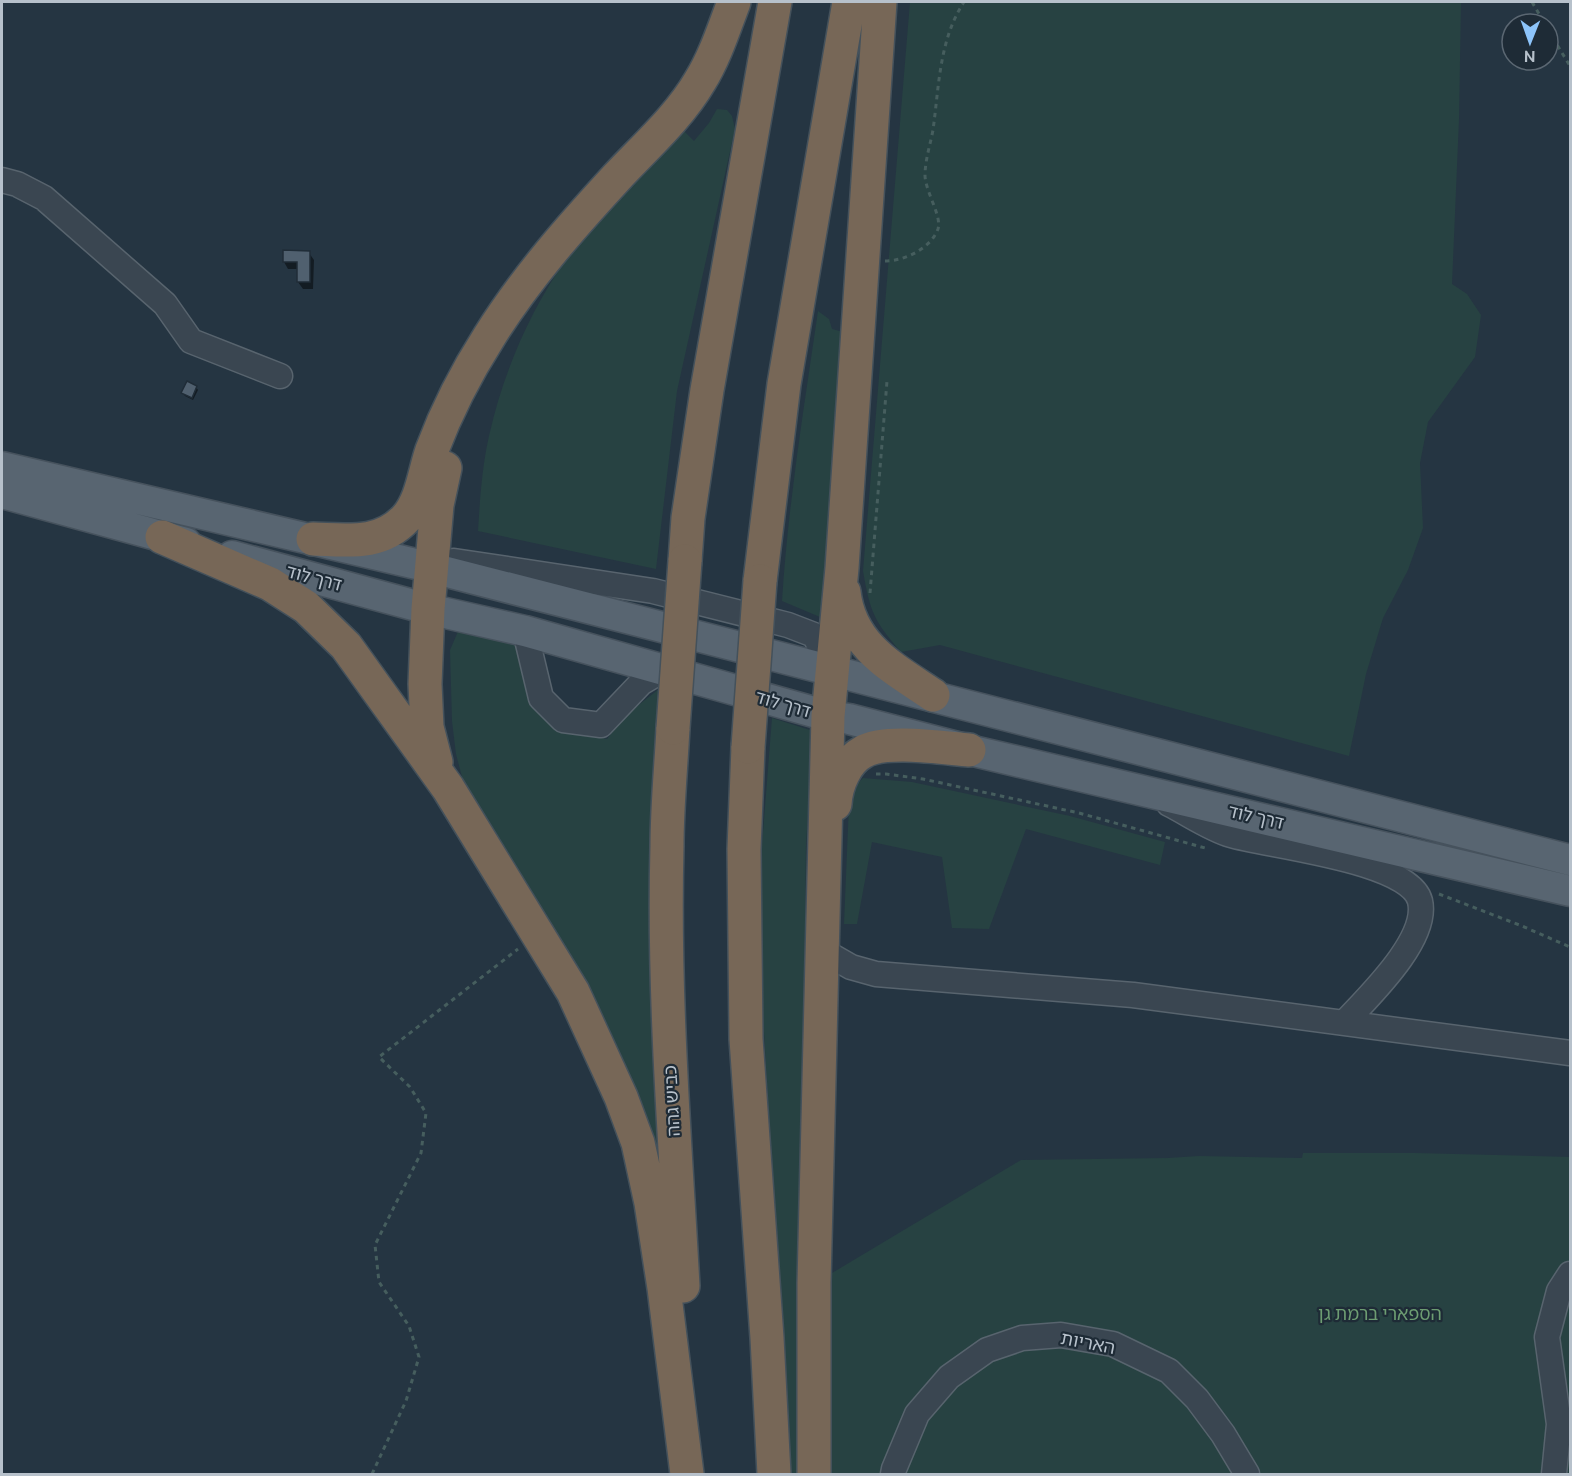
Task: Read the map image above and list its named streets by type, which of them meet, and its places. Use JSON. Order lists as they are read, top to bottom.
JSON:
{
  "streets": {
    "highway": ["כביש גהה"],
    "main road": ["דרך לוד"],
    "lane": ["האריות"]
  },
  "parks": ["הספארי ברמת גן"],
  "north": "bottom"
}
